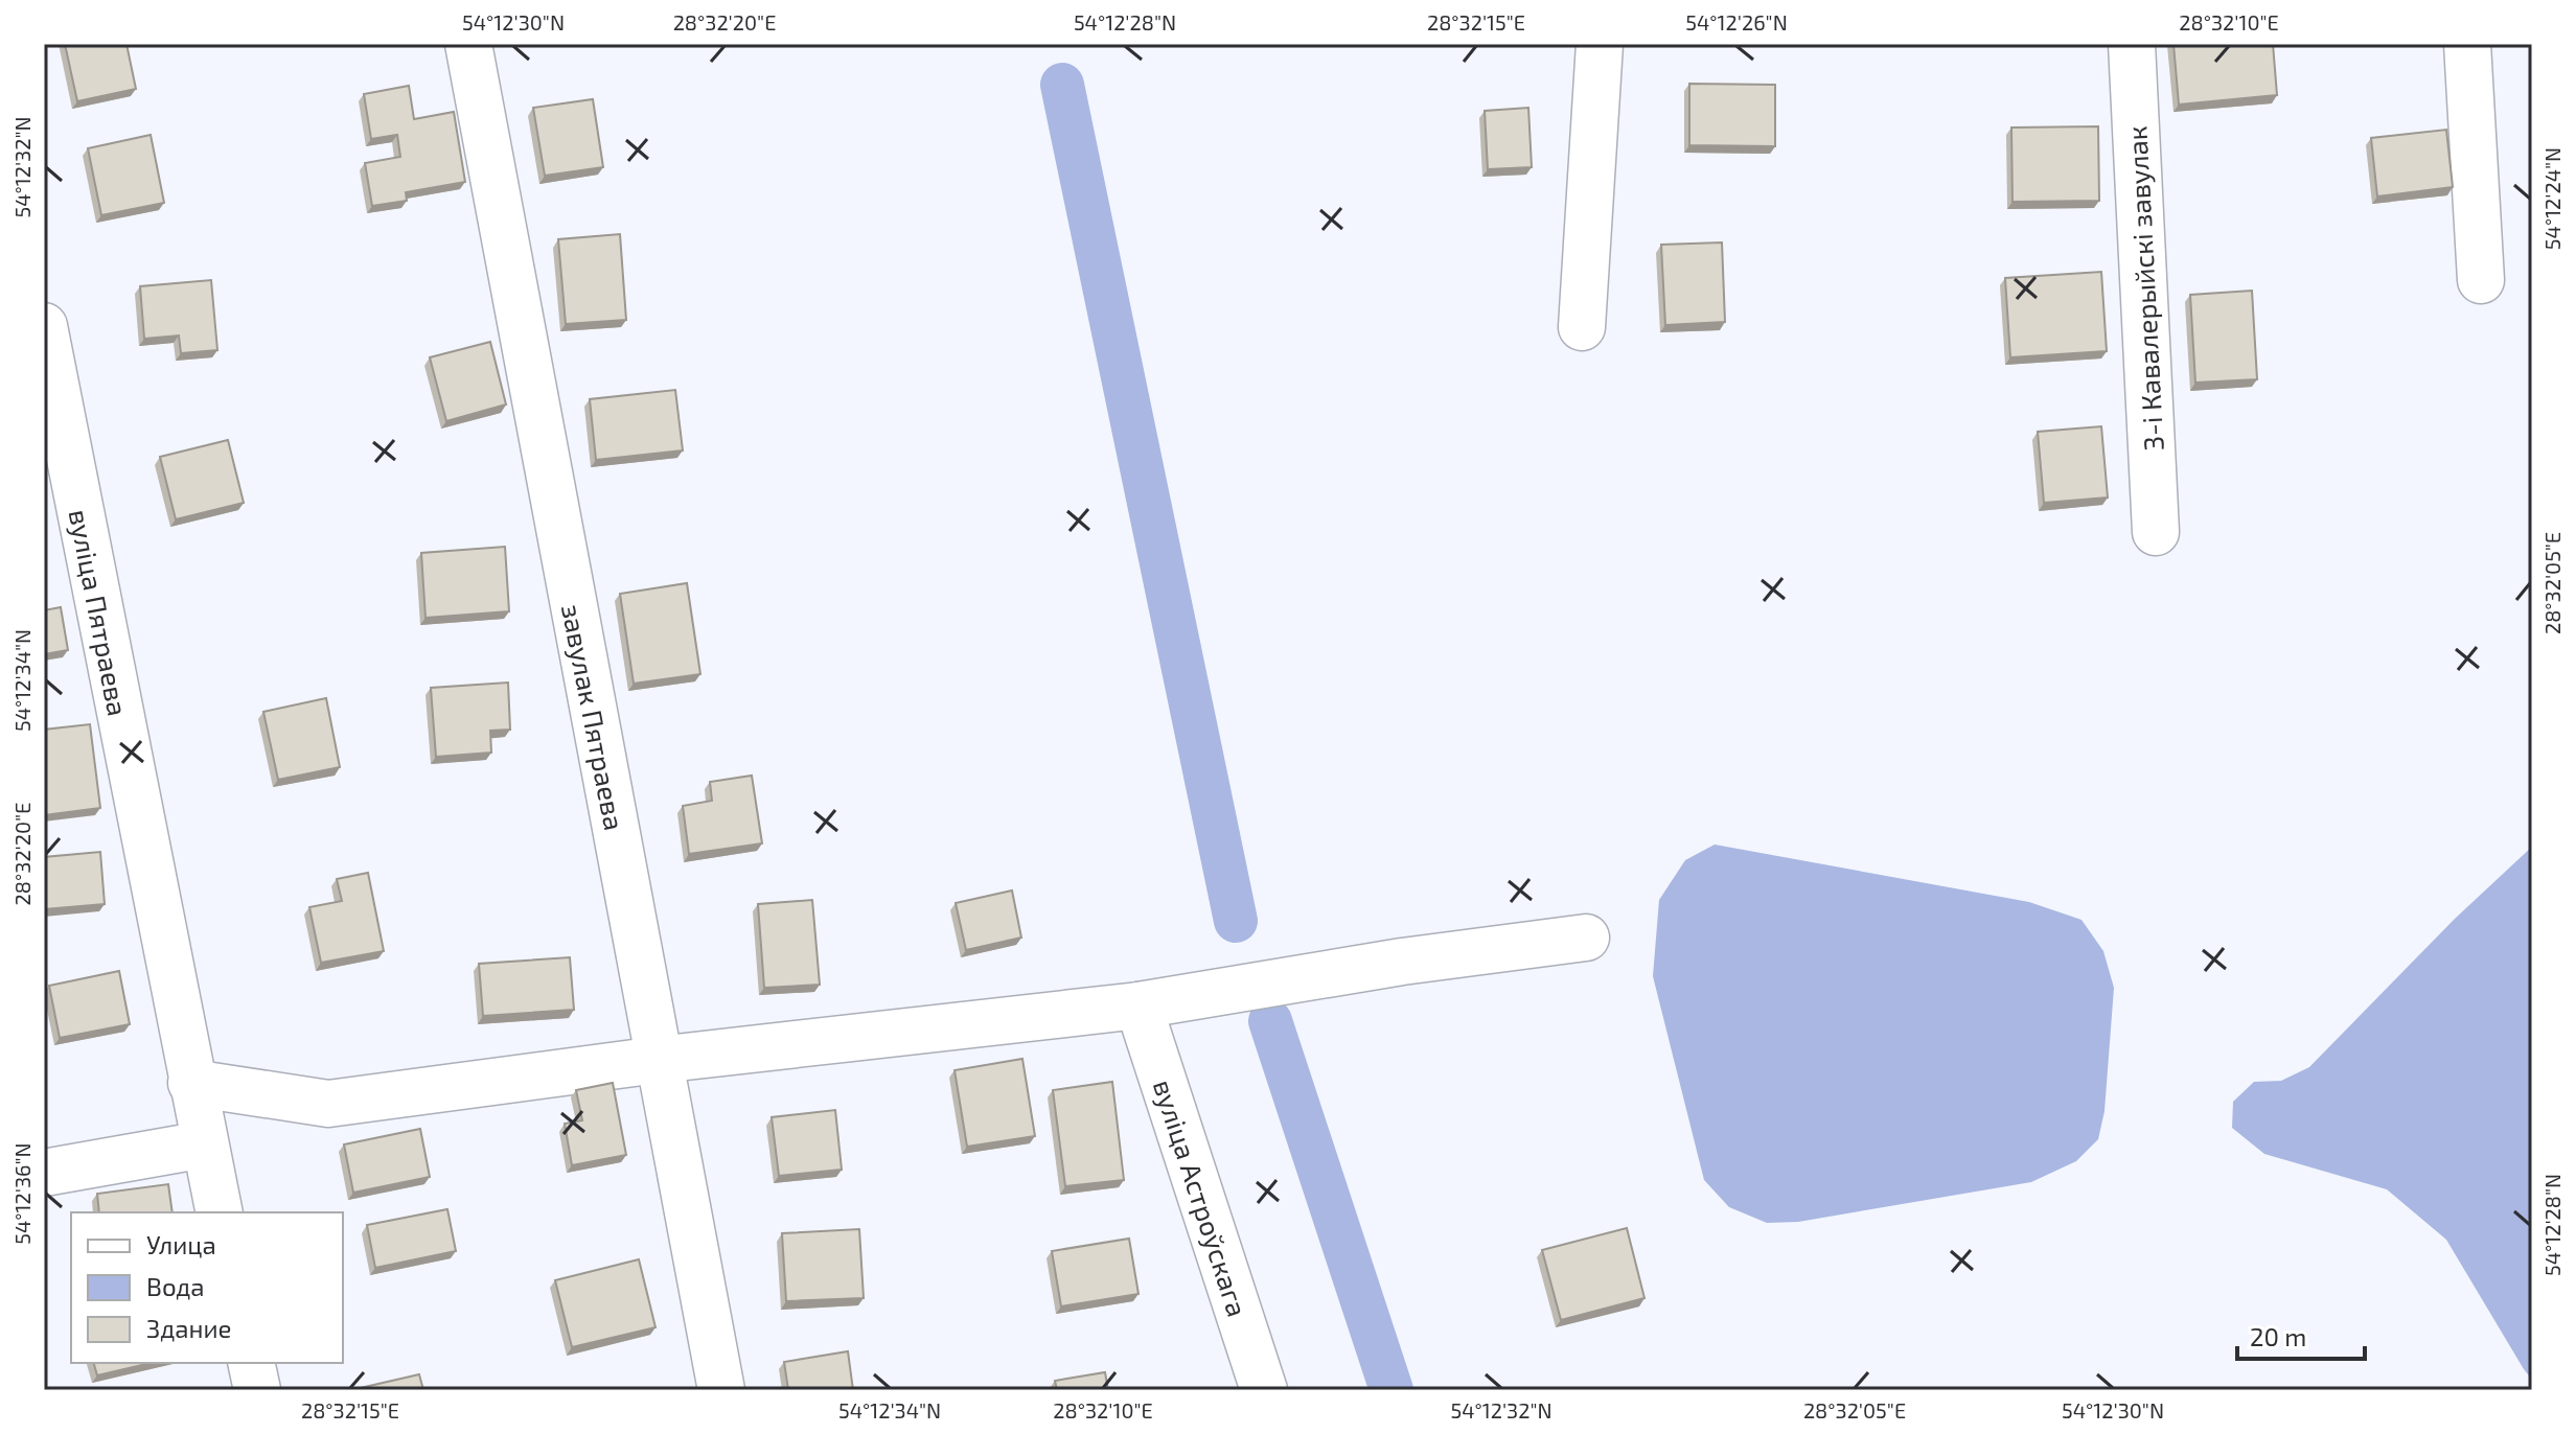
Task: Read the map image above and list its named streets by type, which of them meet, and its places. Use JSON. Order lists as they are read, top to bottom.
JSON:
{
  "streets": {
    "street": [
      "3-і Кавалерыйскі завулак",
      "вуліца Пятраева",
      "завулак Пятраева",
      "вуліца Астроўскага"
    ]
  },
  "legend": ["Улица", "Вода", "Здание"],
  "scale_bar": "20 m",
  "coordinates": [
    "54°12'30\"N",
    "28°32'20\"E",
    "54°12'28\"N",
    "28°32'15\"E",
    "54°12'26\"N",
    "28°32'10\"E",
    "54°12'32\"N",
    "54°12'24\"N",
    "28°32'05\"E",
    "54°12'34\"N",
    "54°12'36\"N"
  ]
}
